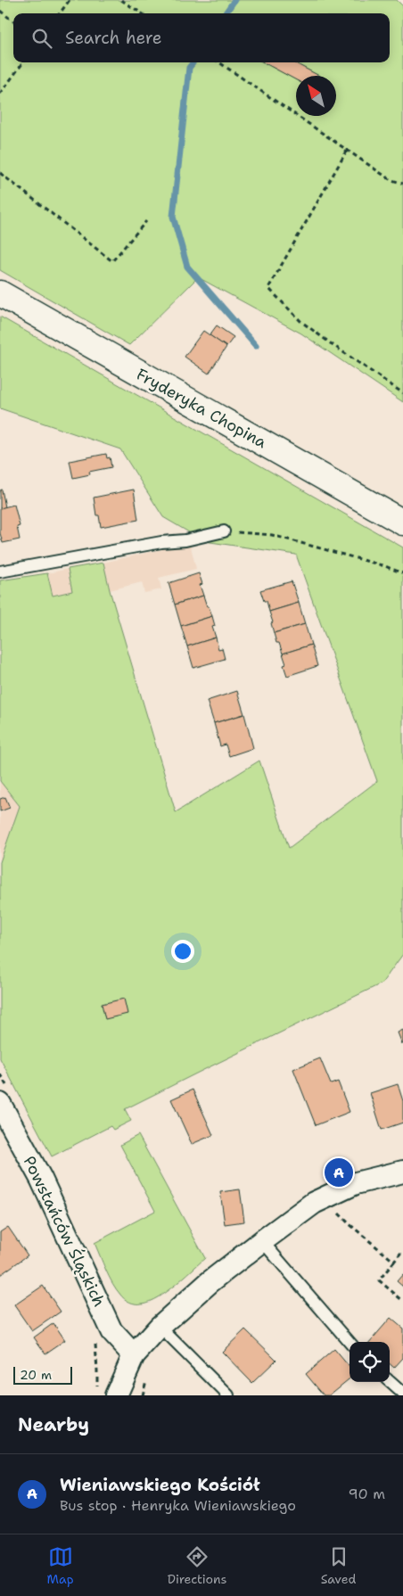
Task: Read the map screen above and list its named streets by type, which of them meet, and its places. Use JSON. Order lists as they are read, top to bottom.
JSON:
{
  "streets": {
    "street": ["Fryderyka Chopina", "Powstańców Śląskich"]
  },
  "scale_bar": "20 m",
  "north": "top left",
  "page": {
    "search": "Search here",
    "pins": "A",
    "scale": "20 m",
    "heading": "Nearby",
    "list": [
      {
        "mark": "A",
        "name": "Wieniawskiego Kościół",
        "note": "Bus stop · Henryka Wieniawskiego",
        "value": "90 m"
      }
    ],
    "nav": ["Map", "Directions", "Saved"]
  }
}
